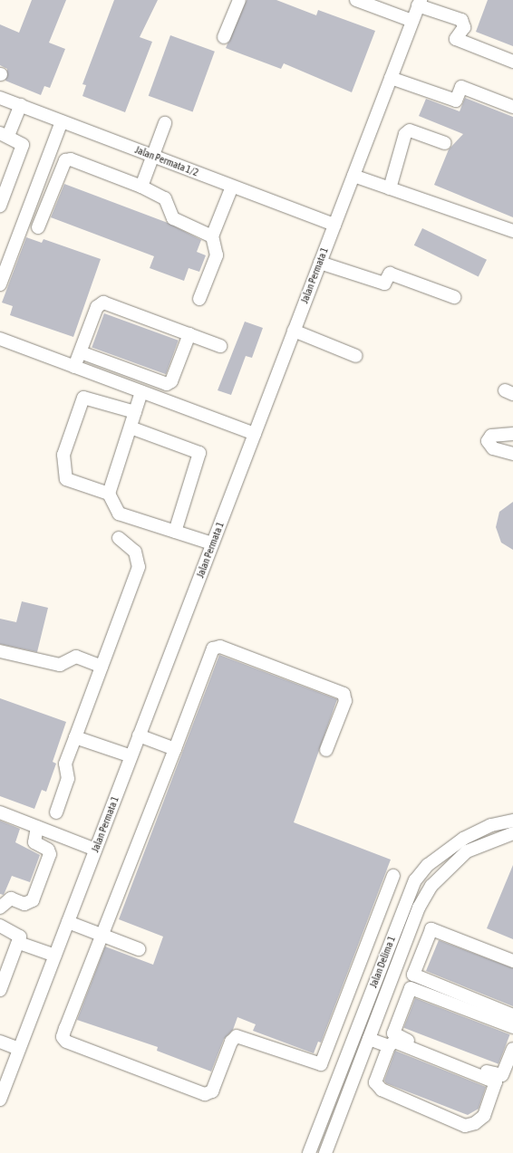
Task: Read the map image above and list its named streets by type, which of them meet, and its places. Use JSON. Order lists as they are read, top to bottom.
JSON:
{
  "streets": {
    "street": ["Jalan Permata 1/2", "Jalan Permata 1", "Jalan Delima 1"]
  },
  "crossings": [
    ["Jalan Permata 1/2", "Jalan Permata 1"]
  ]
}
